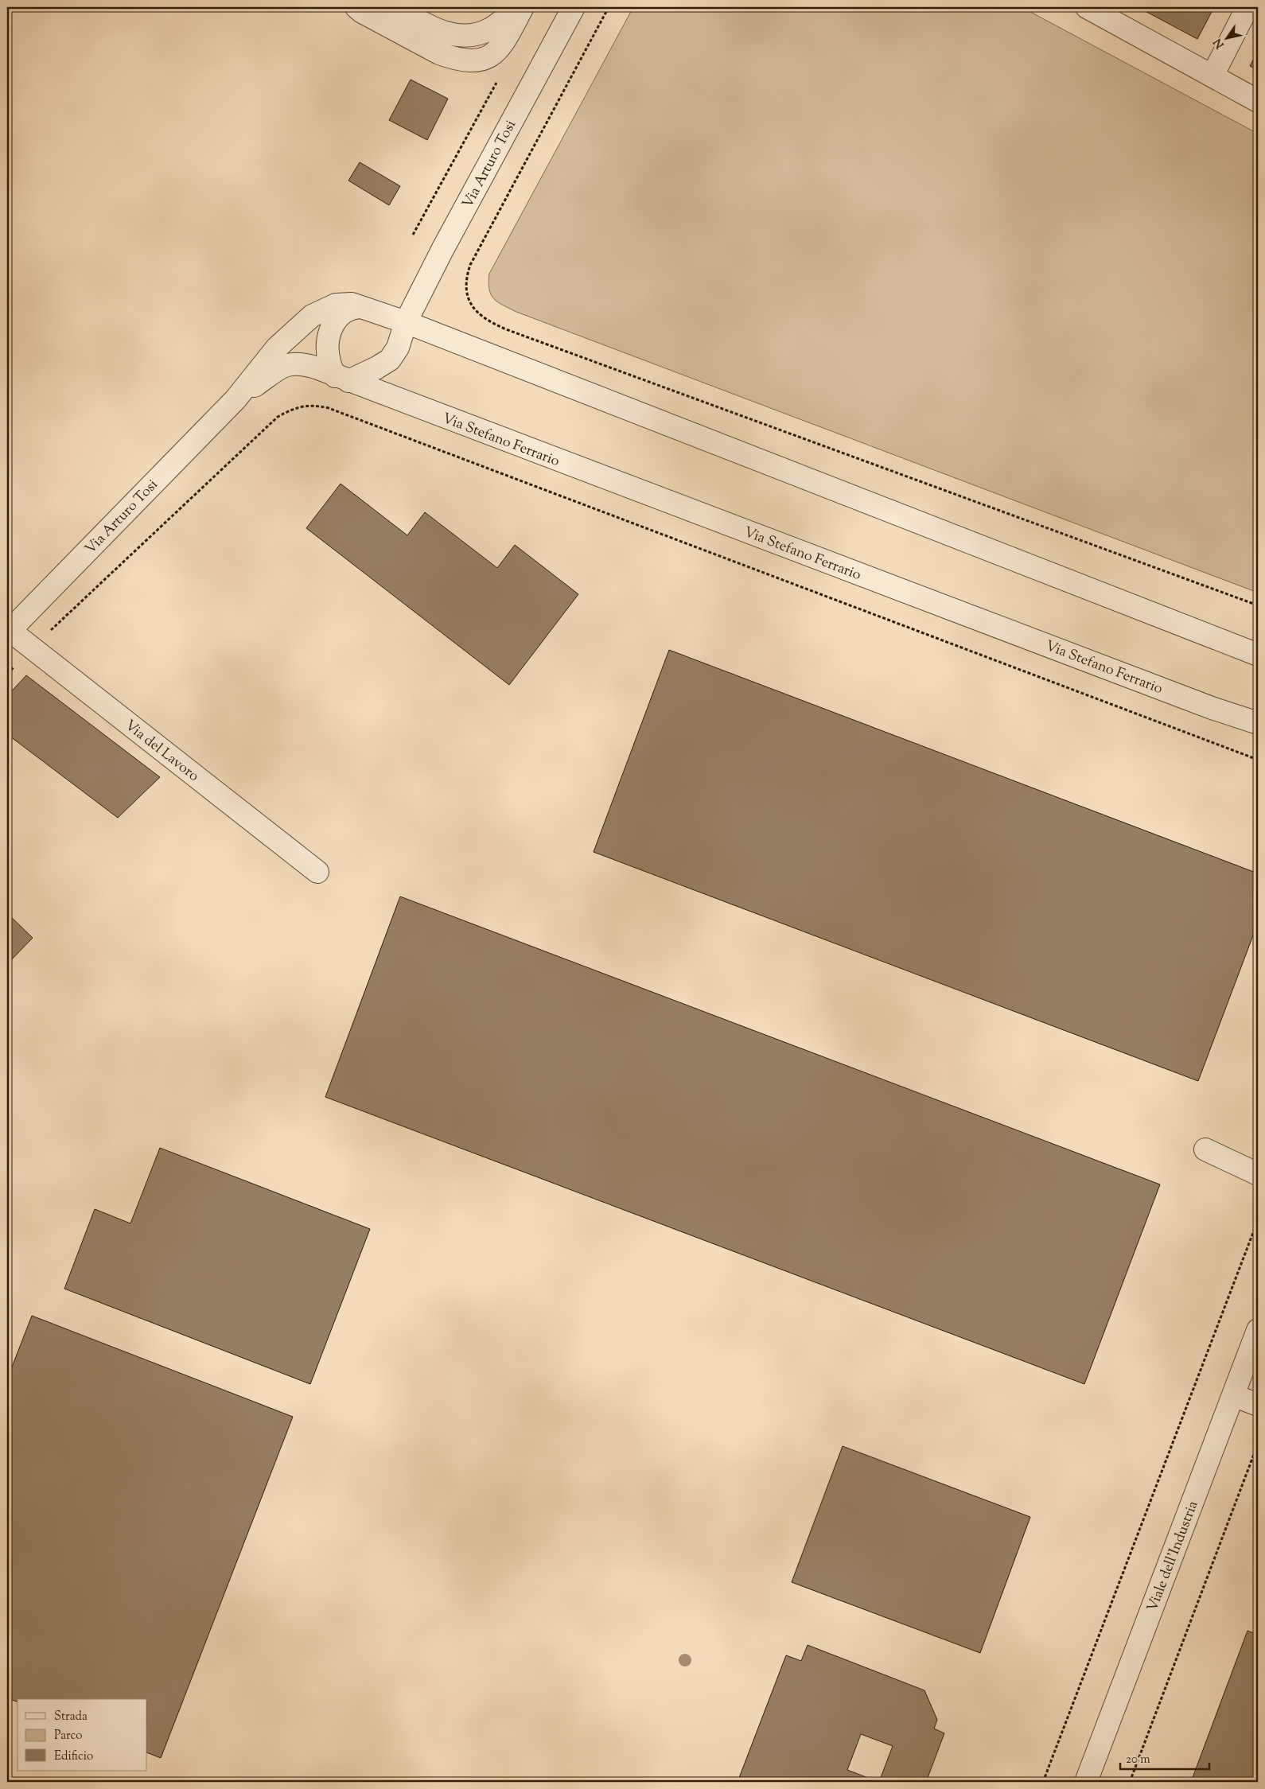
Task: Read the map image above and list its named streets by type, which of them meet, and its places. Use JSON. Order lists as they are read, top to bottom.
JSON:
{
  "streets": {
    "street": [
      "Via Arturo Tosi",
      "Via Stefano Ferrario",
      "Via del Lavoro",
      "Viale dell'Industria"
    ]
  },
  "crossings": [
    ["Via Arturo Tosi", "Via Stefano Ferrario"],
    ["Via Arturo Tosi", "Via del Lavoro"]
  ],
  "legend": ["Strada", "Parco", "Edificio"],
  "scale_bar": "20 m",
  "north": "bottom left"
}
